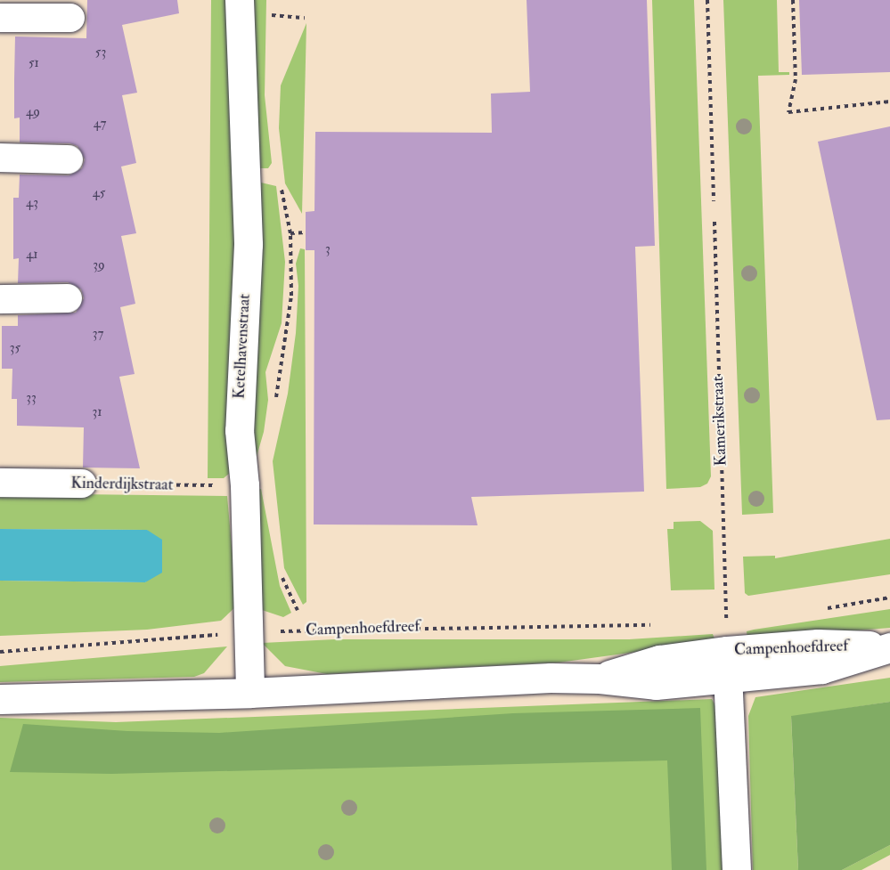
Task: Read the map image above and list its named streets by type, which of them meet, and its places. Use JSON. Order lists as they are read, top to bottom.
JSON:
{
  "streets": {
    "street": ["Ketelhavenstraat", "Kinderdijkstraat", "Campenhoefdreef"],
    "path": ["Kamerikstraat"]
  },
  "crossings": [
    ["Ketelhavenstraat", "Kinderdijkstraat"],
    ["Ketelhavenstraat", "Campenhoefdreef"],
    ["Kamerikstraat", "Campenhoefdreef"]
  ],
  "house_numbers": [
    "53",
    "51",
    "49",
    "47",
    "45",
    "43",
    "3",
    "41",
    "39",
    "37",
    "35",
    "33",
    "31"
  ]
}
